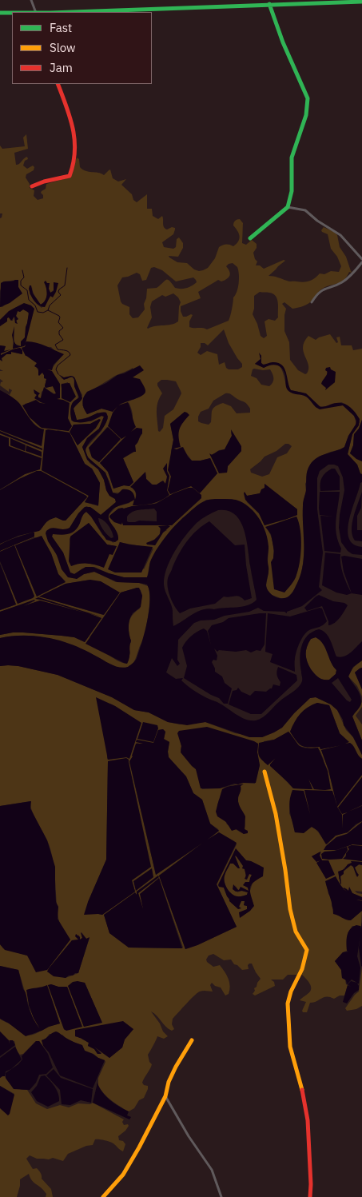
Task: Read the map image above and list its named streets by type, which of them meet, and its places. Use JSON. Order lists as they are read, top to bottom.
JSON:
{
  "legend": ["Fast", "Slow", "Jam"]
}
